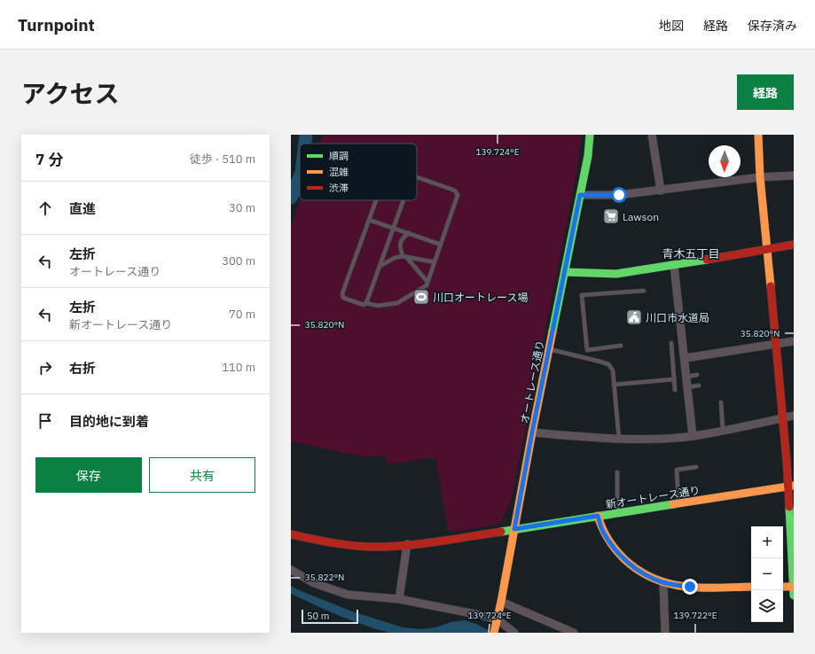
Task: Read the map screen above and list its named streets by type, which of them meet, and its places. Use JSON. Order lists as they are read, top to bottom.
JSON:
{
  "streets": {
    "street": ["オートレース通り", "新オートレース通り"]
  },
  "crossings": [
    ["オートレース通り", "新オートレース通り"]
  ],
  "districts": ["青木五丁目"],
  "places": {
    "supermarket": ["Lawson"],
    "sports": ["川口オートレース場"],
    "public building": ["川口市水道局"]
  },
  "legend": ["順調", "混雑", "渋滞"],
  "scale_bar": "50 m",
  "north": "bottom",
  "page": {
    "header": "Turnpoint",
    "nav": ["地図", "経路", "保存済み"],
    "title": "アクセス",
    "buttons": [
      "経路",
      ["保存", "共有"]
    ],
    "heading": ["7 分", "徒歩 · 510 m"],
    "list": [
      ["直進", "30 m"],
      ["左折", "オートレース通り", "300 m"],
      ["左折", "新オートレース通り", "70 m"],
      ["右折", "110 m"],
      "目的地に到着"
    ],
    "map_buttons": ["+", "−"],
    "scale": "50 m"
  },
  "coordinates": [
    "139.724°E",
    "35.820°N",
    "35.822°N",
    "139.722°E"
  ]
}
